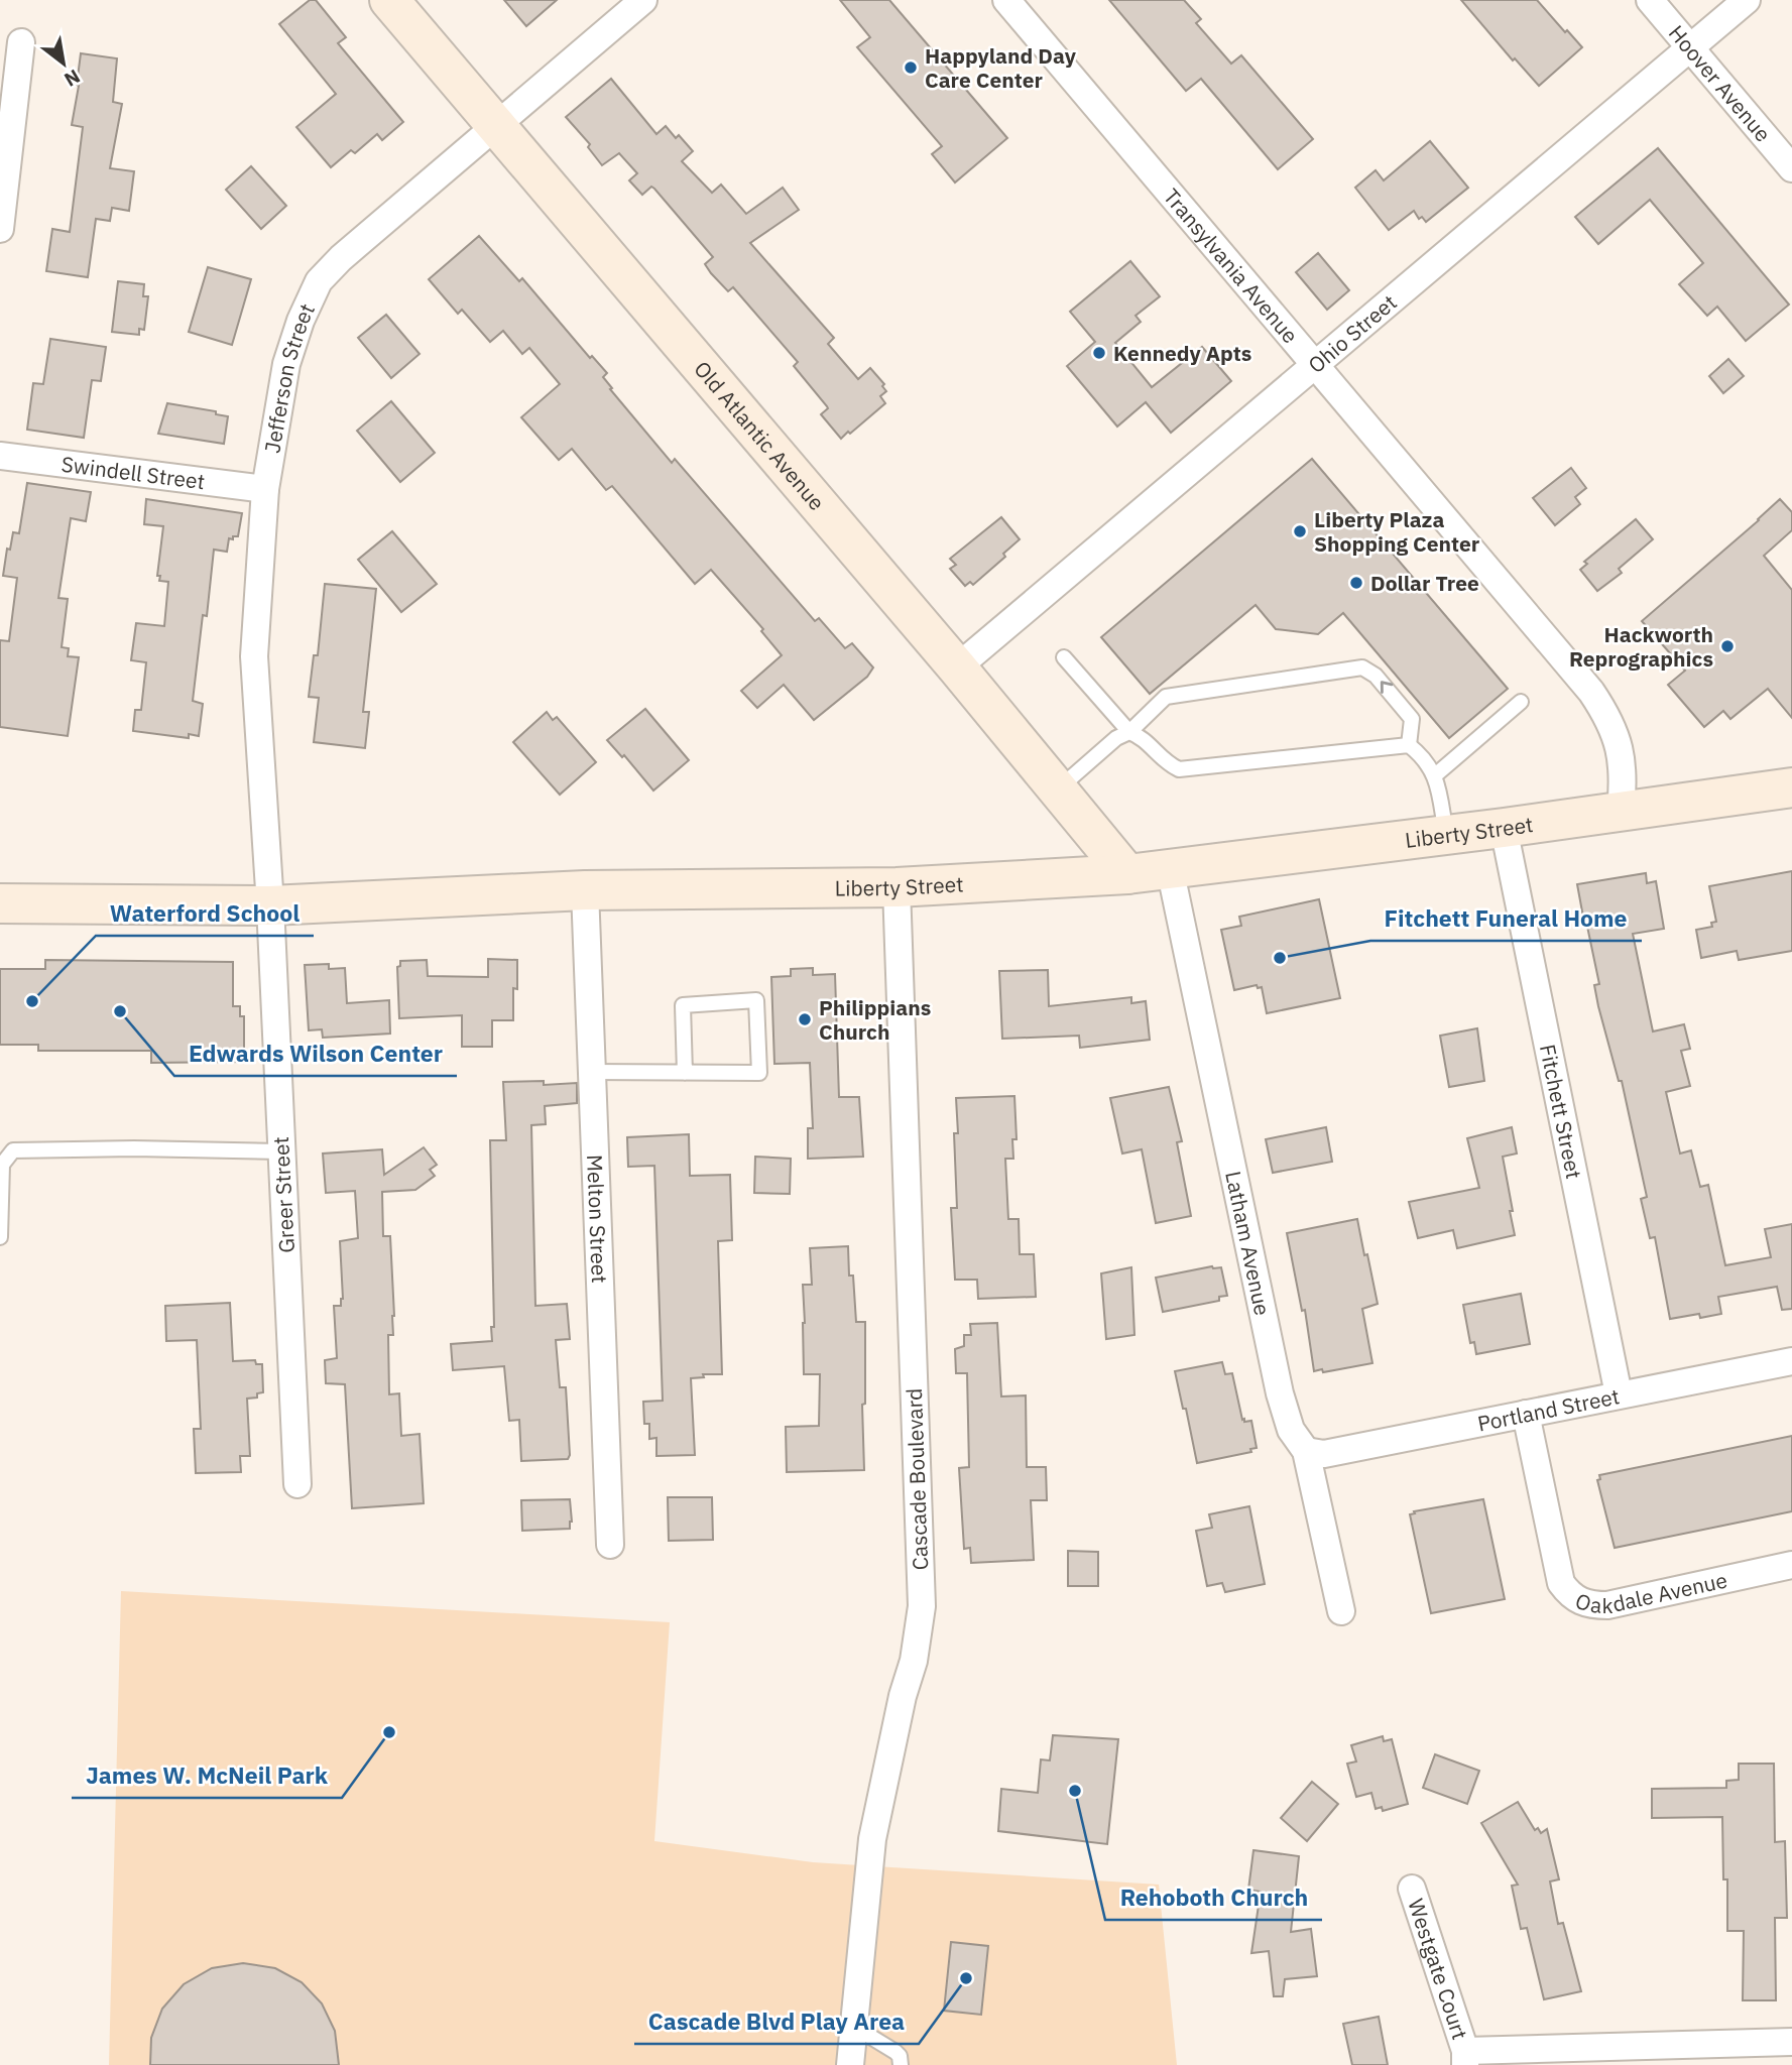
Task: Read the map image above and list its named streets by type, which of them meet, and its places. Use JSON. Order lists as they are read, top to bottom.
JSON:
{
  "streets": {
    "main road": ["Old Atlantic Avenue", "Liberty Street"],
    "street": [
      "Hoover Avenue",
      "Transylvania Avenue",
      "Ohio Street",
      "Jefferson Street",
      "Swindell Street",
      "Fitchett Street",
      "Greer Street",
      "Melton Street",
      "Latham Avenue",
      "Portland Street",
      "Cascade Boulevard",
      "Oakdale Avenue",
      "Westgate Court"
    ]
  },
  "crossings": [
    ["Hoover Avenue", "Ohio Street"],
    ["Transylvania Avenue", "Ohio Street"],
    ["Transylvania Avenue", "Liberty Street"],
    ["Ohio Street", "Old Atlantic Avenue"],
    ["Jefferson Street", "Old Atlantic Avenue"],
    ["Jefferson Street", "Swindell Street"],
    ["Jefferson Street", "Liberty Street"],
    ["Jefferson Street", "Greer Street"],
    ["Old Atlantic Avenue", "Liberty Street"],
    ["Liberty Street", "Fitchett Street"],
    ["Liberty Street", "Greer Street"],
    ["Liberty Street", "Melton Street"],
    ["Liberty Street", "Latham Avenue"],
    ["Liberty Street", "Cascade Boulevard"],
    ["Fitchett Street", "Portland Street"],
    ["Latham Avenue", "Portland Street"],
    ["Portland Street", "Oakdale Avenue"]
  ],
  "places": [
    "Happyland Day Care Center",
    "Kennedy Apts",
    "Liberty Plaza Shopping Center",
    "Dollar Tree",
    "Hackworth Reprographics",
    "Fitchett Funeral Home",
    "Waterford School",
    "Edwards Wilson Center",
    "Philippians Church",
    "James W. McNeil Park",
    "Rehoboth Church",
    "Cascade Blvd Play Area"
  ],
  "north": "bottom right"
}
